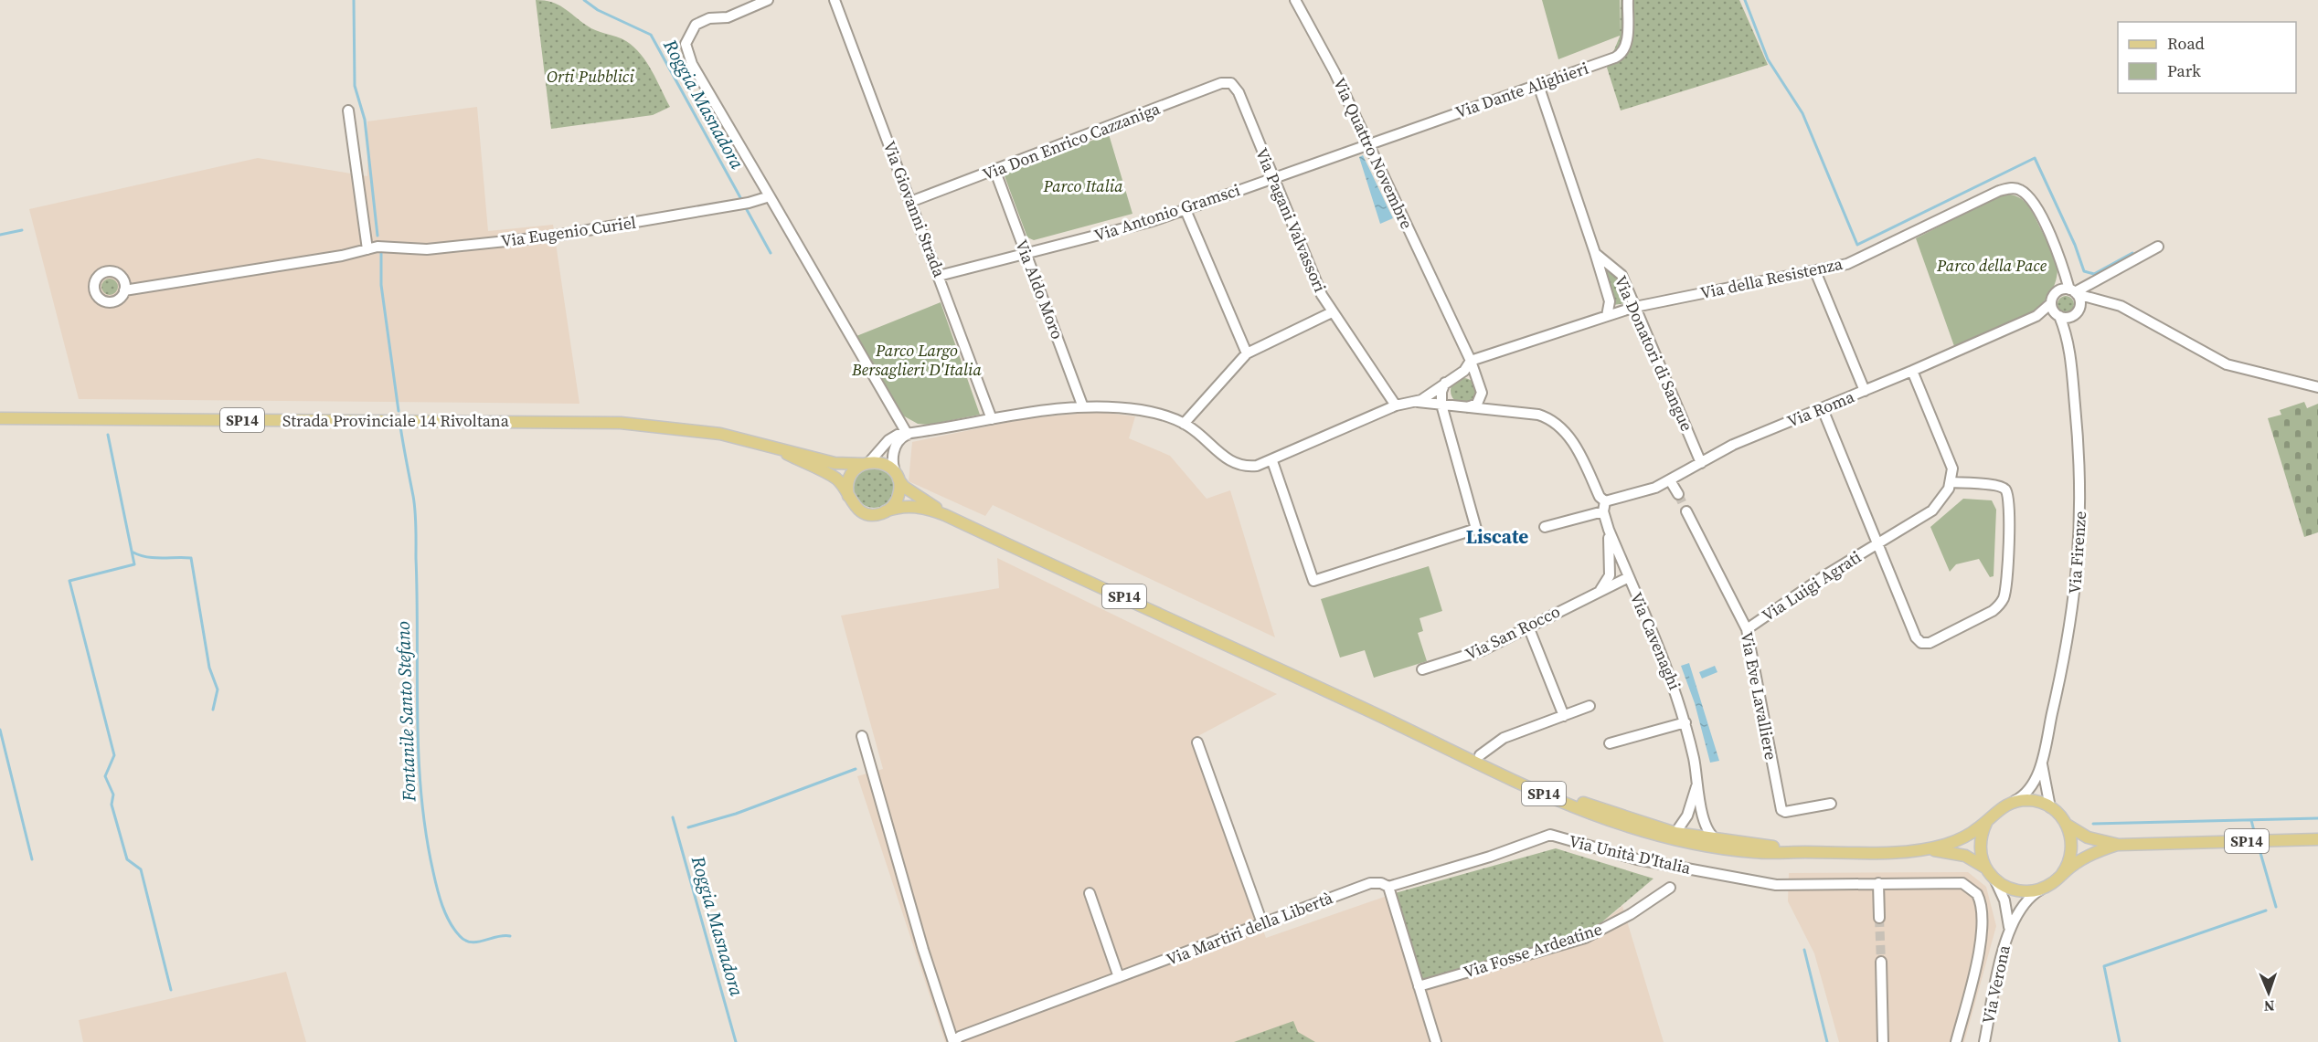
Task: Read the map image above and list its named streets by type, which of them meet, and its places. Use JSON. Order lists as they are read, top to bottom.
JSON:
{
  "streets": {
    "main road": ["SP14", "Strada Provinciale 14 Rivoltana"],
    "street": [
      "Via Dante Alighieri",
      "Via Don Enrico Cazzaniga",
      "Via Quattro Novembre",
      "Via Giovanni Strada",
      "Via Antonio Gramsci",
      "Via Pagani Valvassori",
      "Via Eugenio Curiel",
      "Via della Resistenza",
      "Via Aldo Moro",
      "Via Donatori di Sangue",
      "Via Roma",
      "Via Firenze",
      "Via Luigi Agrati",
      "Via San Rocco",
      "Via Cavenaghi",
      "Via Eve Lavalliere",
      "Via Unità D'Italia",
      "Via Martiri della Libertà",
      "Via Fosse Ardeatine",
      "Via Verona"
    ]
  },
  "crossings": [
    ["Via Dante Alighieri", "Via Quattro Novembre"],
    ["Via Dante Alighieri", "Via Antonio Gramsci"],
    ["Via Dante Alighieri", "Via Donatori di Sangue"],
    ["Via Don Enrico Cazzaniga", "Via Giovanni Strada"],
    ["Via Don Enrico Cazzaniga", "Via Pagani Valvassori"],
    ["Via Don Enrico Cazzaniga", "Via Aldo Moro"],
    ["Via Quattro Novembre", "Via Antonio Gramsci"],
    ["Via Quattro Novembre", "Via della Resistenza"],
    ["Via Quattro Novembre", "Via Cavenaghi"],
    ["Via Giovanni Strada", "Via Antonio Gramsci"],
    ["Via Antonio Gramsci", "Via Pagani Valvassori"],
    ["Via Antonio Gramsci", "Via Aldo Moro"],
    ["Via della Resistenza", "Via Donatori di Sangue"],
    ["Via Donatori di Sangue", "Via Roma"],
    ["Via Roma", "Via Firenze"],
    ["Via Roma", "Via Cavenaghi"],
    ["SP14", "Strada Provinciale 14 Rivoltana"],
    ["SP14", "Via Firenze"],
    ["SP14", "Via Verona"],
    ["Strada Provinciale 14 Rivoltana", "Via Firenze"],
    ["Strada Provinciale 14 Rivoltana", "Via Cavenaghi"],
    ["Strada Provinciale 14 Rivoltana", "Via Verona"],
    ["Via Firenze", "Via Verona"],
    ["Via Luigi Agrati", "Via Eve Lavalliere"],
    ["Via San Rocco", "Via Cavenaghi"],
    ["Via Unità D'Italia", "Via Martiri della Libertà"]
  ],
  "districts": ["Liscate"],
  "water": ["Roggia Masnadora", "Fontanile Santo Stefano"],
  "parks": [
    "Orti Pubblici",
    "Parco Italia",
    "Parco della Pace",
    "Parco Largo Bersaglieri D'Italia"
  ],
  "legend": ["Road", "Park"],
  "north": "bottom"
}
